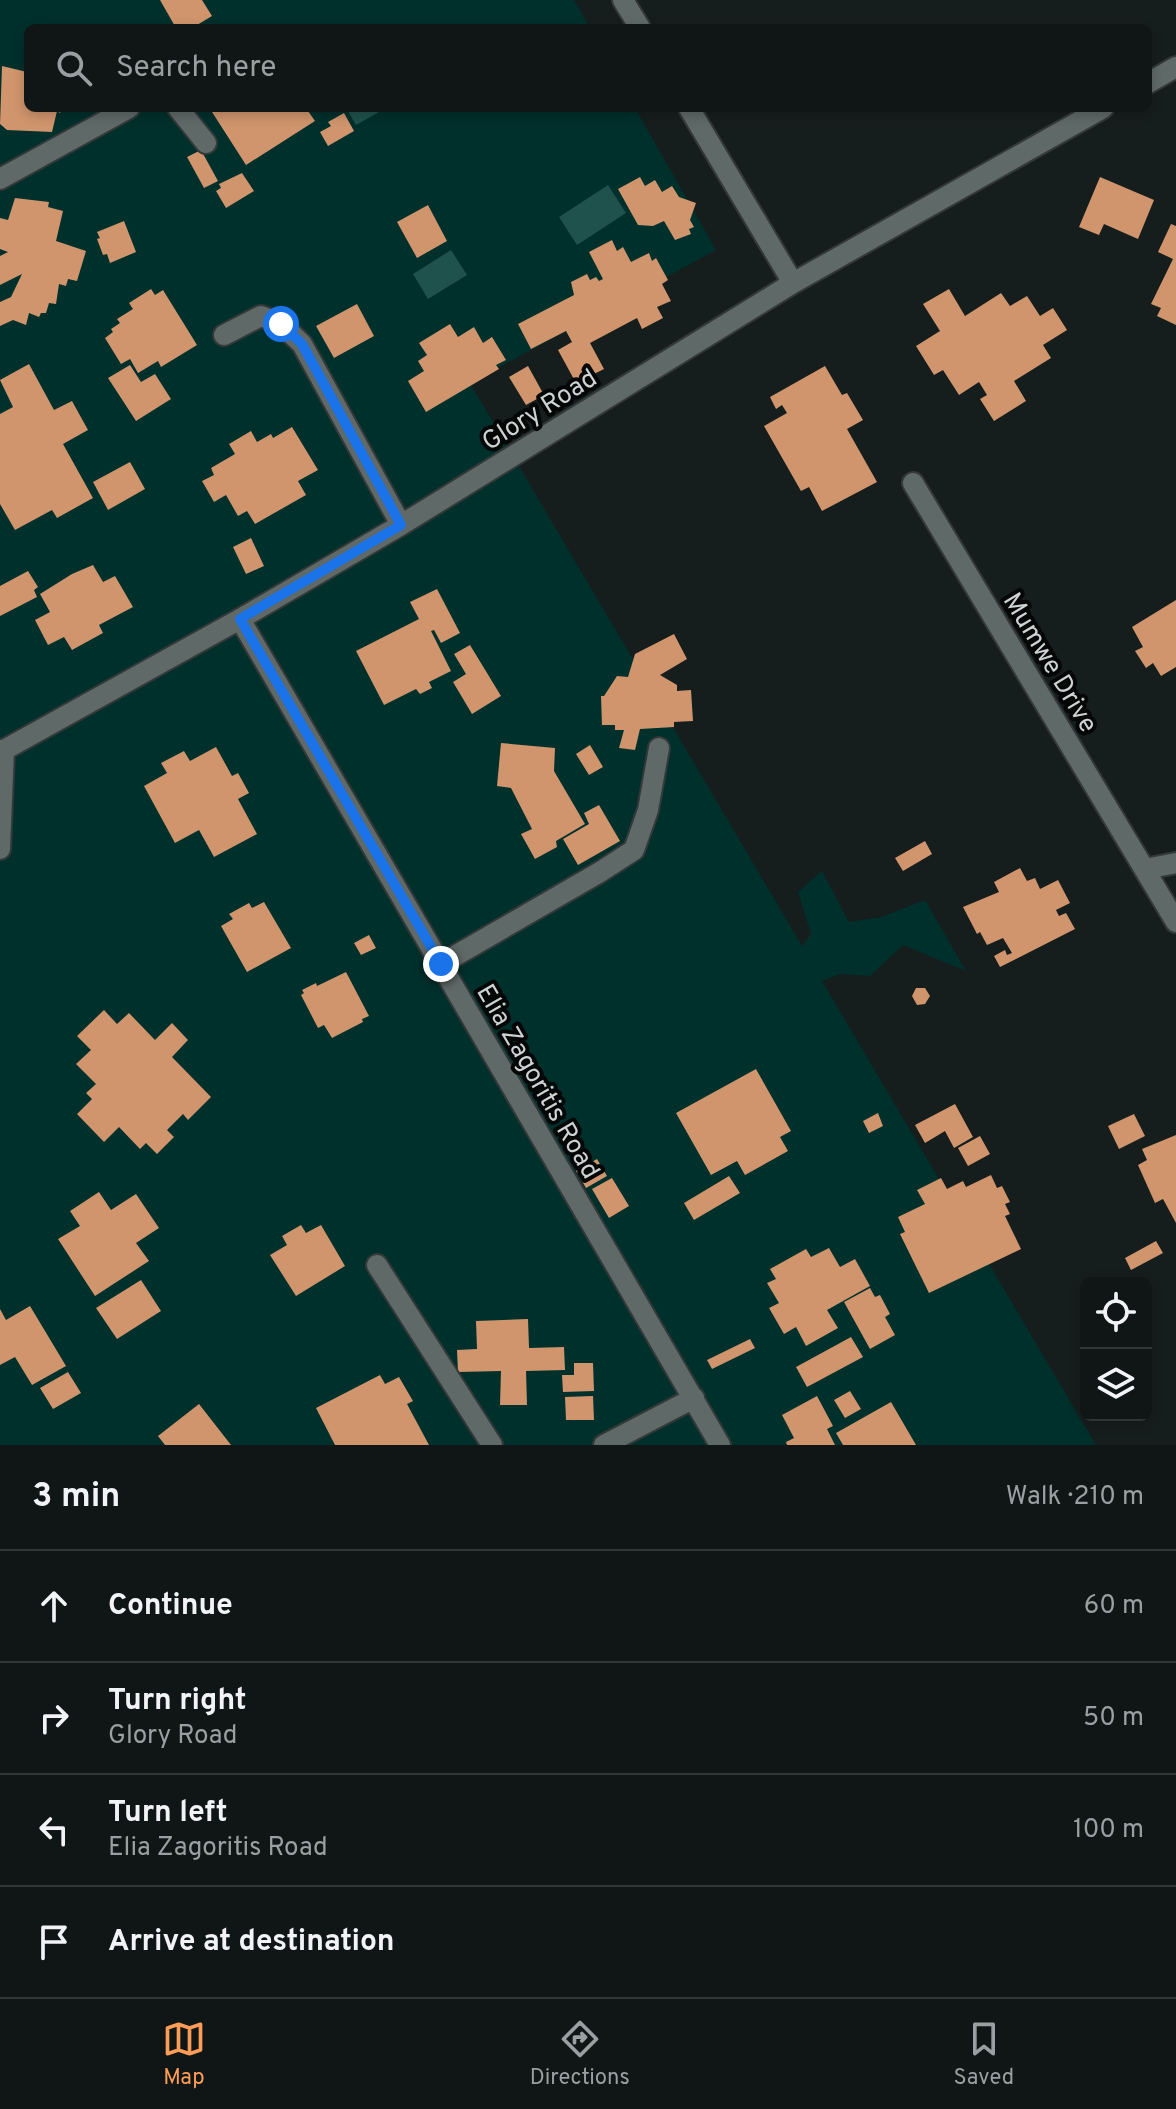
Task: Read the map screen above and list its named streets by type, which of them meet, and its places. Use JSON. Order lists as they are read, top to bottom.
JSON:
{
  "streets": {
    "street": ["Glory Road", "Mumwe Drive", "Elia Zagoritis Road"]
  },
  "crossings": [
    ["Glory Road", "Elia Zagoritis Road"]
  ],
  "page": {
    "search": "Search here",
    "heading": ["3 min", "Walk · 210 m"],
    "list": [
      ["Continue", "60 m"],
      ["Turn right", "Glory Road", "50 m"],
      ["Turn left", "Elia Zagoritis Road", "100 m"],
      "Arrive at destination"
    ],
    "nav": ["Map", "Directions", "Saved"]
  }
}
